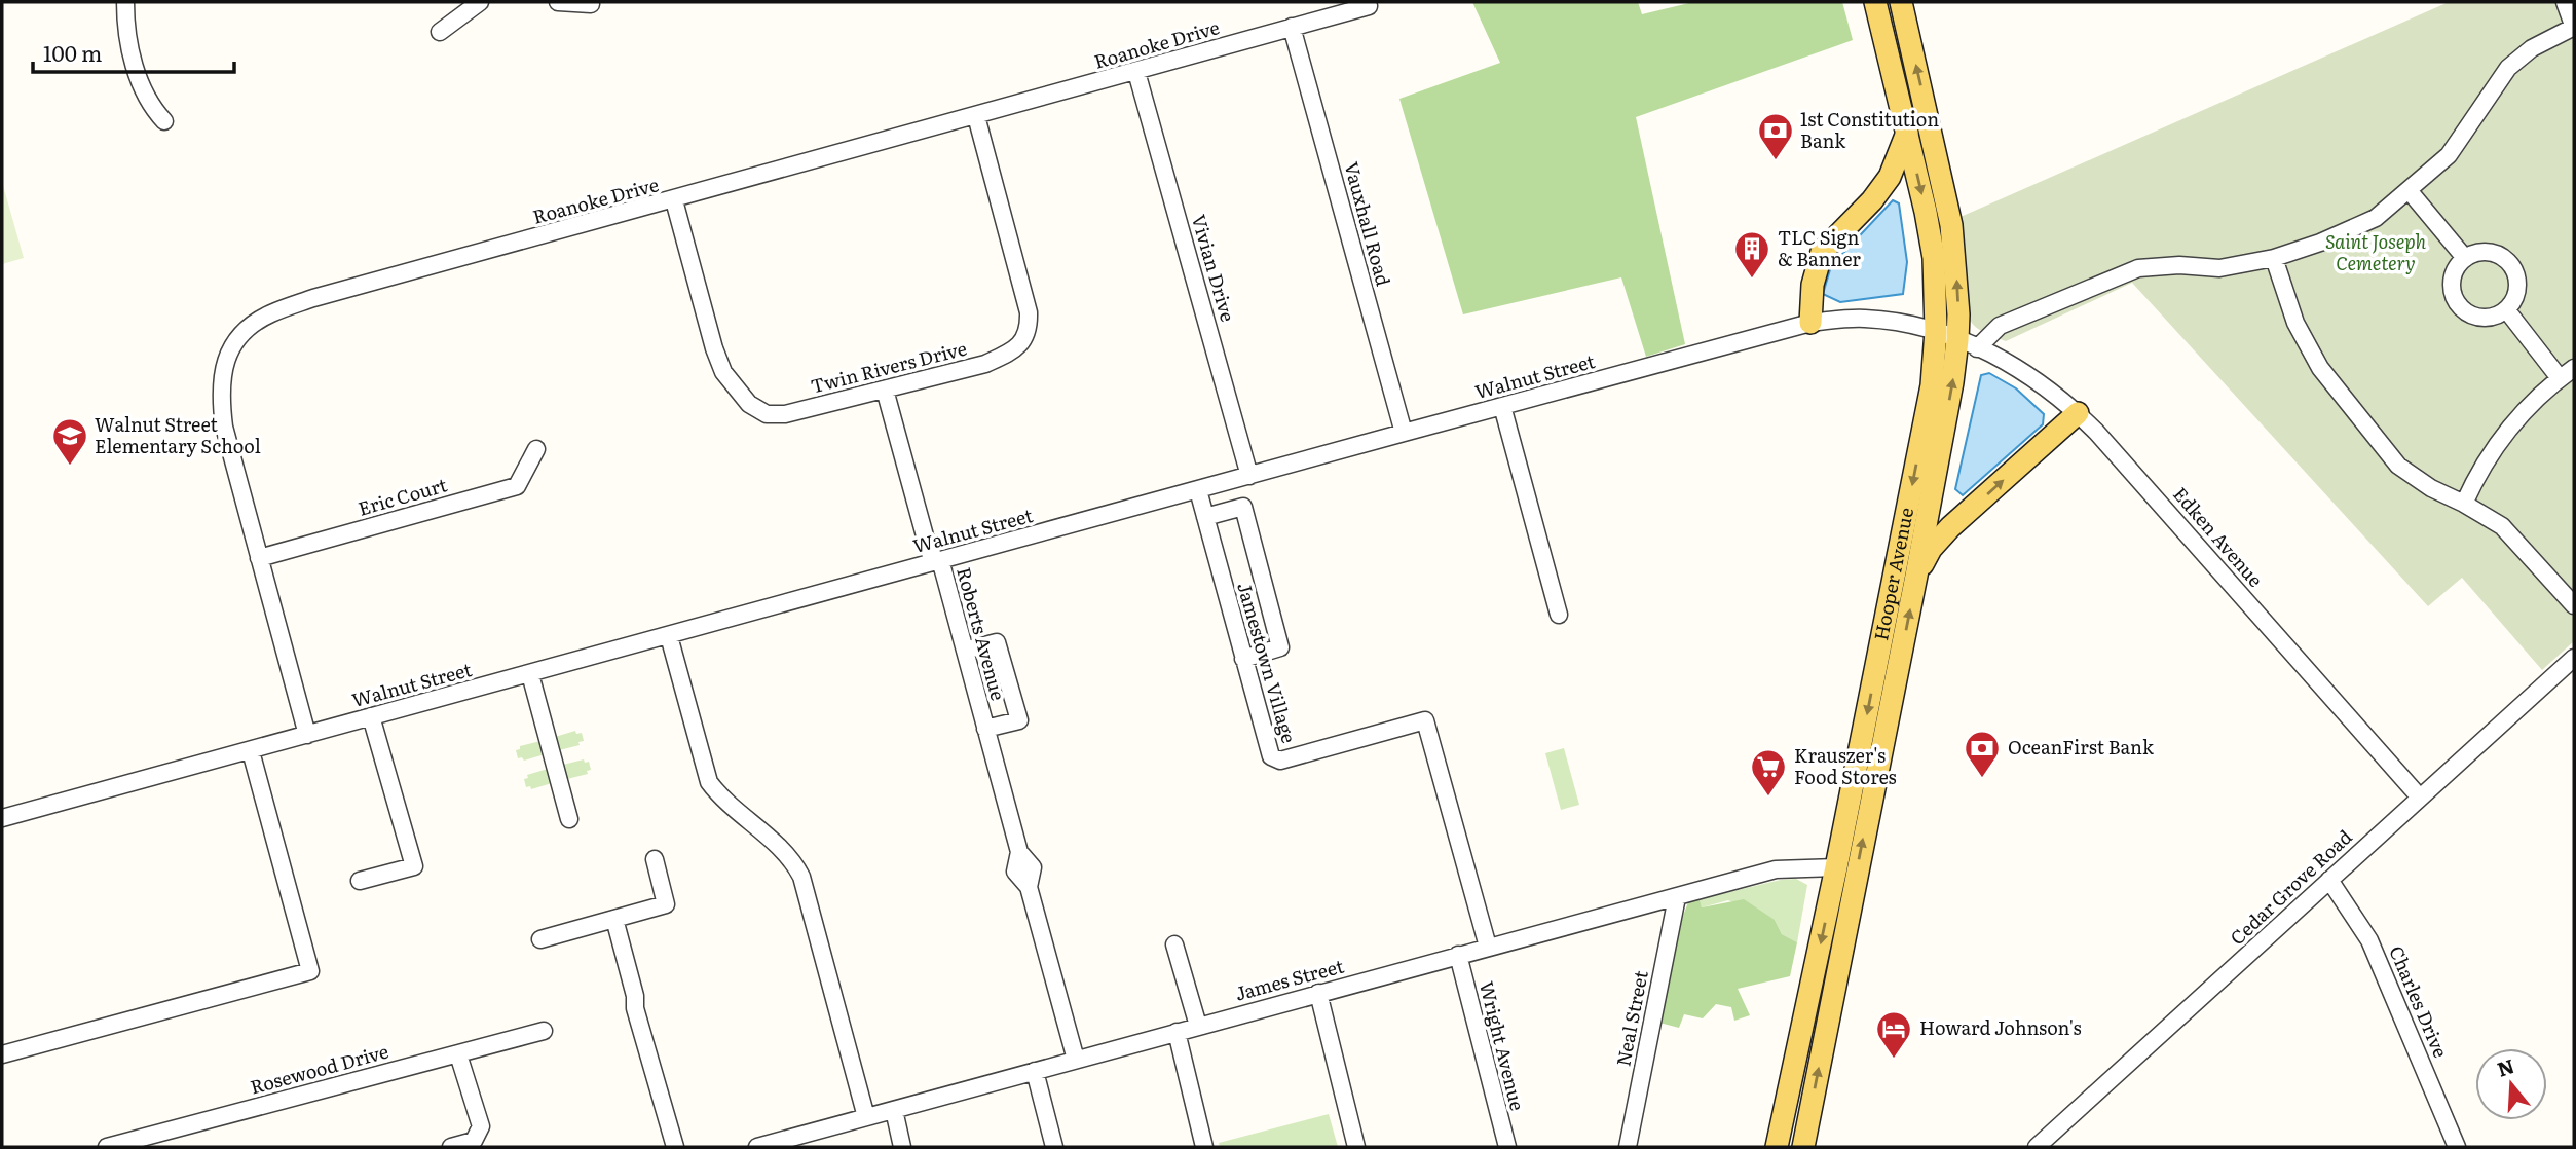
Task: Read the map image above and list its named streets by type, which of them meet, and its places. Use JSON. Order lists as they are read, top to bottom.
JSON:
{
  "streets": {
    "main road": ["Hooper Avenue"],
    "street": [
      "Roanoke Drive",
      "Vauxhall Road",
      "Vivian Drive",
      "Twin Rivers Drive",
      "Walnut Street",
      "Eric Court",
      "Edken Avenue",
      "Roberts Avenue",
      "Jamestown Village",
      "Cedar Grove Road",
      "James Street",
      "Charles Drive",
      "Neal Street",
      "Wright Avenue",
      "Rosewood Drive"
    ]
  },
  "crossings": [
    ["Roanoke Drive", "Vauxhall Road"],
    ["Roanoke Drive", "Vivian Drive"],
    ["Roanoke Drive", "Twin Rivers Drive"],
    ["Roanoke Drive", "Walnut Street"],
    ["Roanoke Drive", "Eric Court"],
    ["Vauxhall Road", "Walnut Street"],
    ["Vivian Drive", "Walnut Street"],
    ["Twin Rivers Drive", "Roberts Avenue"],
    ["Walnut Street", "Edken Avenue"],
    ["Walnut Street", "Hooper Avenue"],
    ["Walnut Street", "Roberts Avenue"],
    ["Walnut Street", "Jamestown Village"],
    ["Edken Avenue", "Hooper Avenue"],
    ["Edken Avenue", "Cedar Grove Road"],
    ["Hooper Avenue", "James Street"],
    ["Roberts Avenue", "James Street"],
    ["Jamestown Village", "James Street"],
    ["Cedar Grove Road", "Charles Drive"],
    ["James Street", "Neal Street"],
    ["James Street", "Wright Avenue"]
  ],
  "parks": ["Saint Joseph Cemetery"],
  "places": {
    "bank": ["1st Constitution Bank", "OceanFirst Bank"],
    "building": ["TLC Sign & Banner"],
    "school or university": ["Walnut Street Elementary School"],
    "supermarket": ["Krauszer's Food Stores"],
    "hotel": ["Howard Johnson's"]
  },
  "scale_bar": "100 m",
  "north": "top"
}
